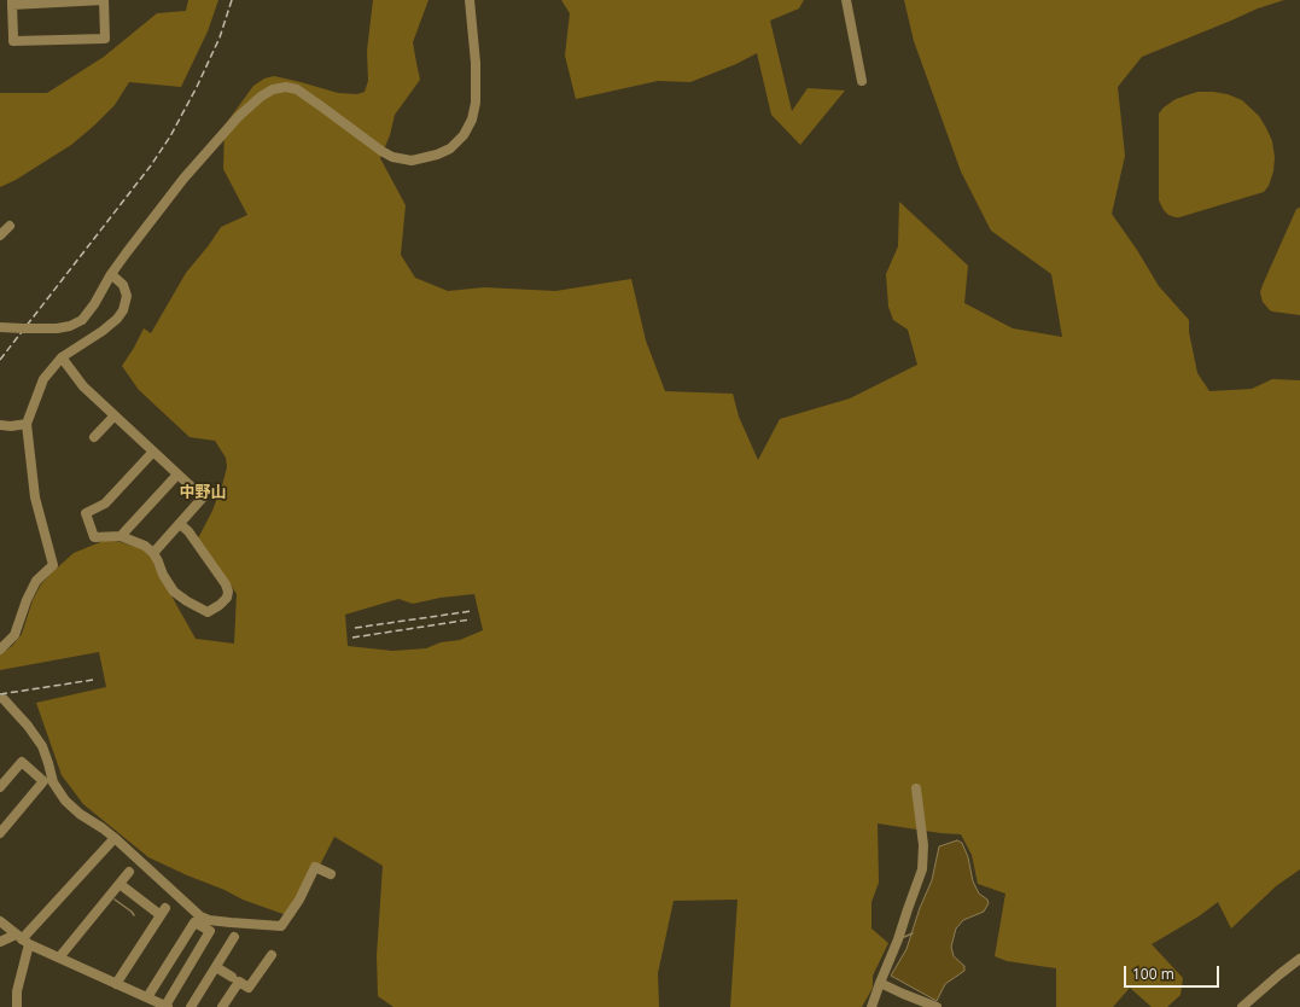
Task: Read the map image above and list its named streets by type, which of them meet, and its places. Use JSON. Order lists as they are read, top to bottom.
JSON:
{
  "districts": ["中野山"],
  "scale_bar": "100 m"
}
